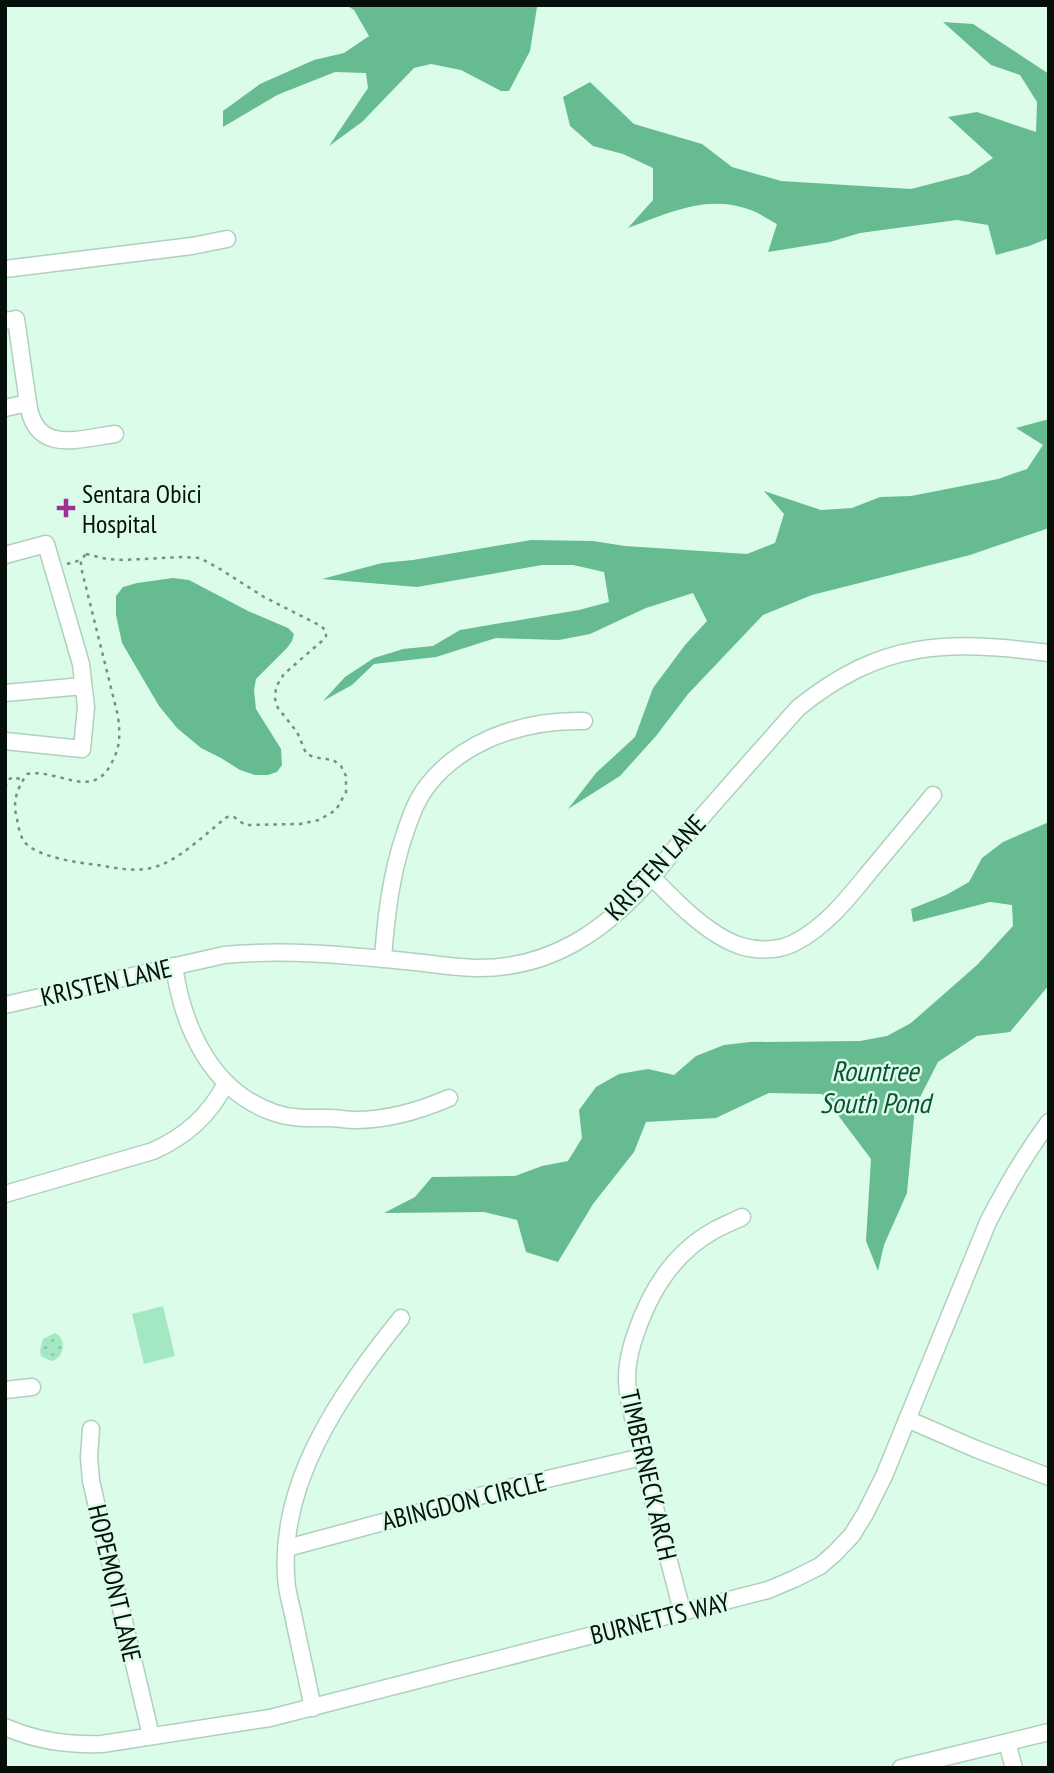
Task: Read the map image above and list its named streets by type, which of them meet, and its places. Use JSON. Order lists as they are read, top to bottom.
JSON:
{
  "streets": {
    "street": [
      "KRISTEN LANE",
      "TIMBERNECK ARCH",
      "ABINGDON CIRCLE",
      "HOPEMONT LANE",
      "BURNETTS WAY"
    ]
  },
  "crossings": [
    ["TIMBERNECK ARCH", "ABINGDON CIRCLE"],
    ["TIMBERNECK ARCH", "BURNETTS WAY"],
    ["HOPEMONT LANE", "BURNETTS WAY"]
  ],
  "water": ["Rountree South Pond"],
  "places": {
    "health": ["Sentara Obici Hospital"]
  }
}
